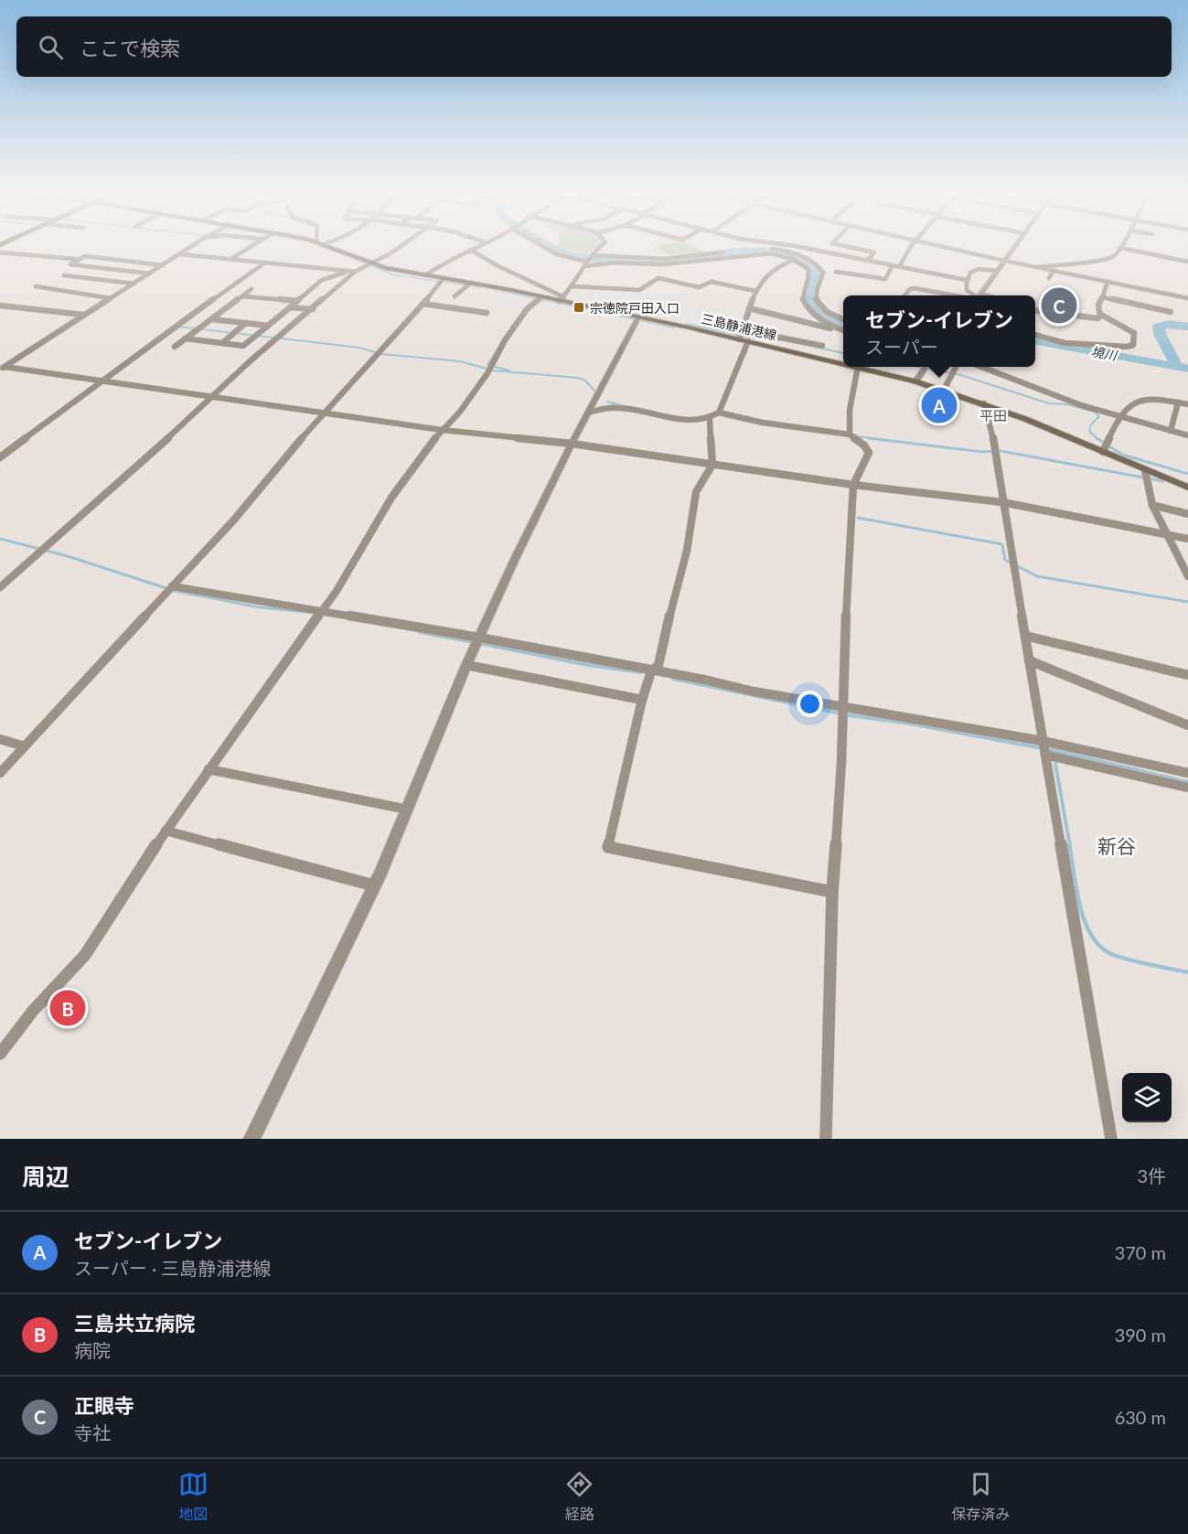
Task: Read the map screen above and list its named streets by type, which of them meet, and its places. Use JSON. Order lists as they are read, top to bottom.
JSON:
{
  "streets": {
    "main road": ["三島静浦港線"]
  },
  "districts": ["平田", "新谷"],
  "water": ["境川"],
  "places": {
    "transit": ["宗徳院戸田入口"]
  },
  "page": {
    "search": "ここで検索",
    "pins": ["C", "A", "B"],
    "popup": ["セブン-イレブン", "スーパー"],
    "heading": ["周辺", "3件"],
    "list": [
      {
        "mark": "A",
        "name": "セブン-イレブン",
        "note": "スーパー · 三島静浦港線",
        "value": "370 m"
      },
      {
        "mark": "B",
        "name": "三島共立病院",
        "note": "病院",
        "value": "390 m"
      },
      {
        "mark": "C",
        "name": "正眼寺",
        "note": "寺社",
        "value": "630 m"
      }
    ],
    "nav": ["地図", "経路", "保存済み"]
  }
}
